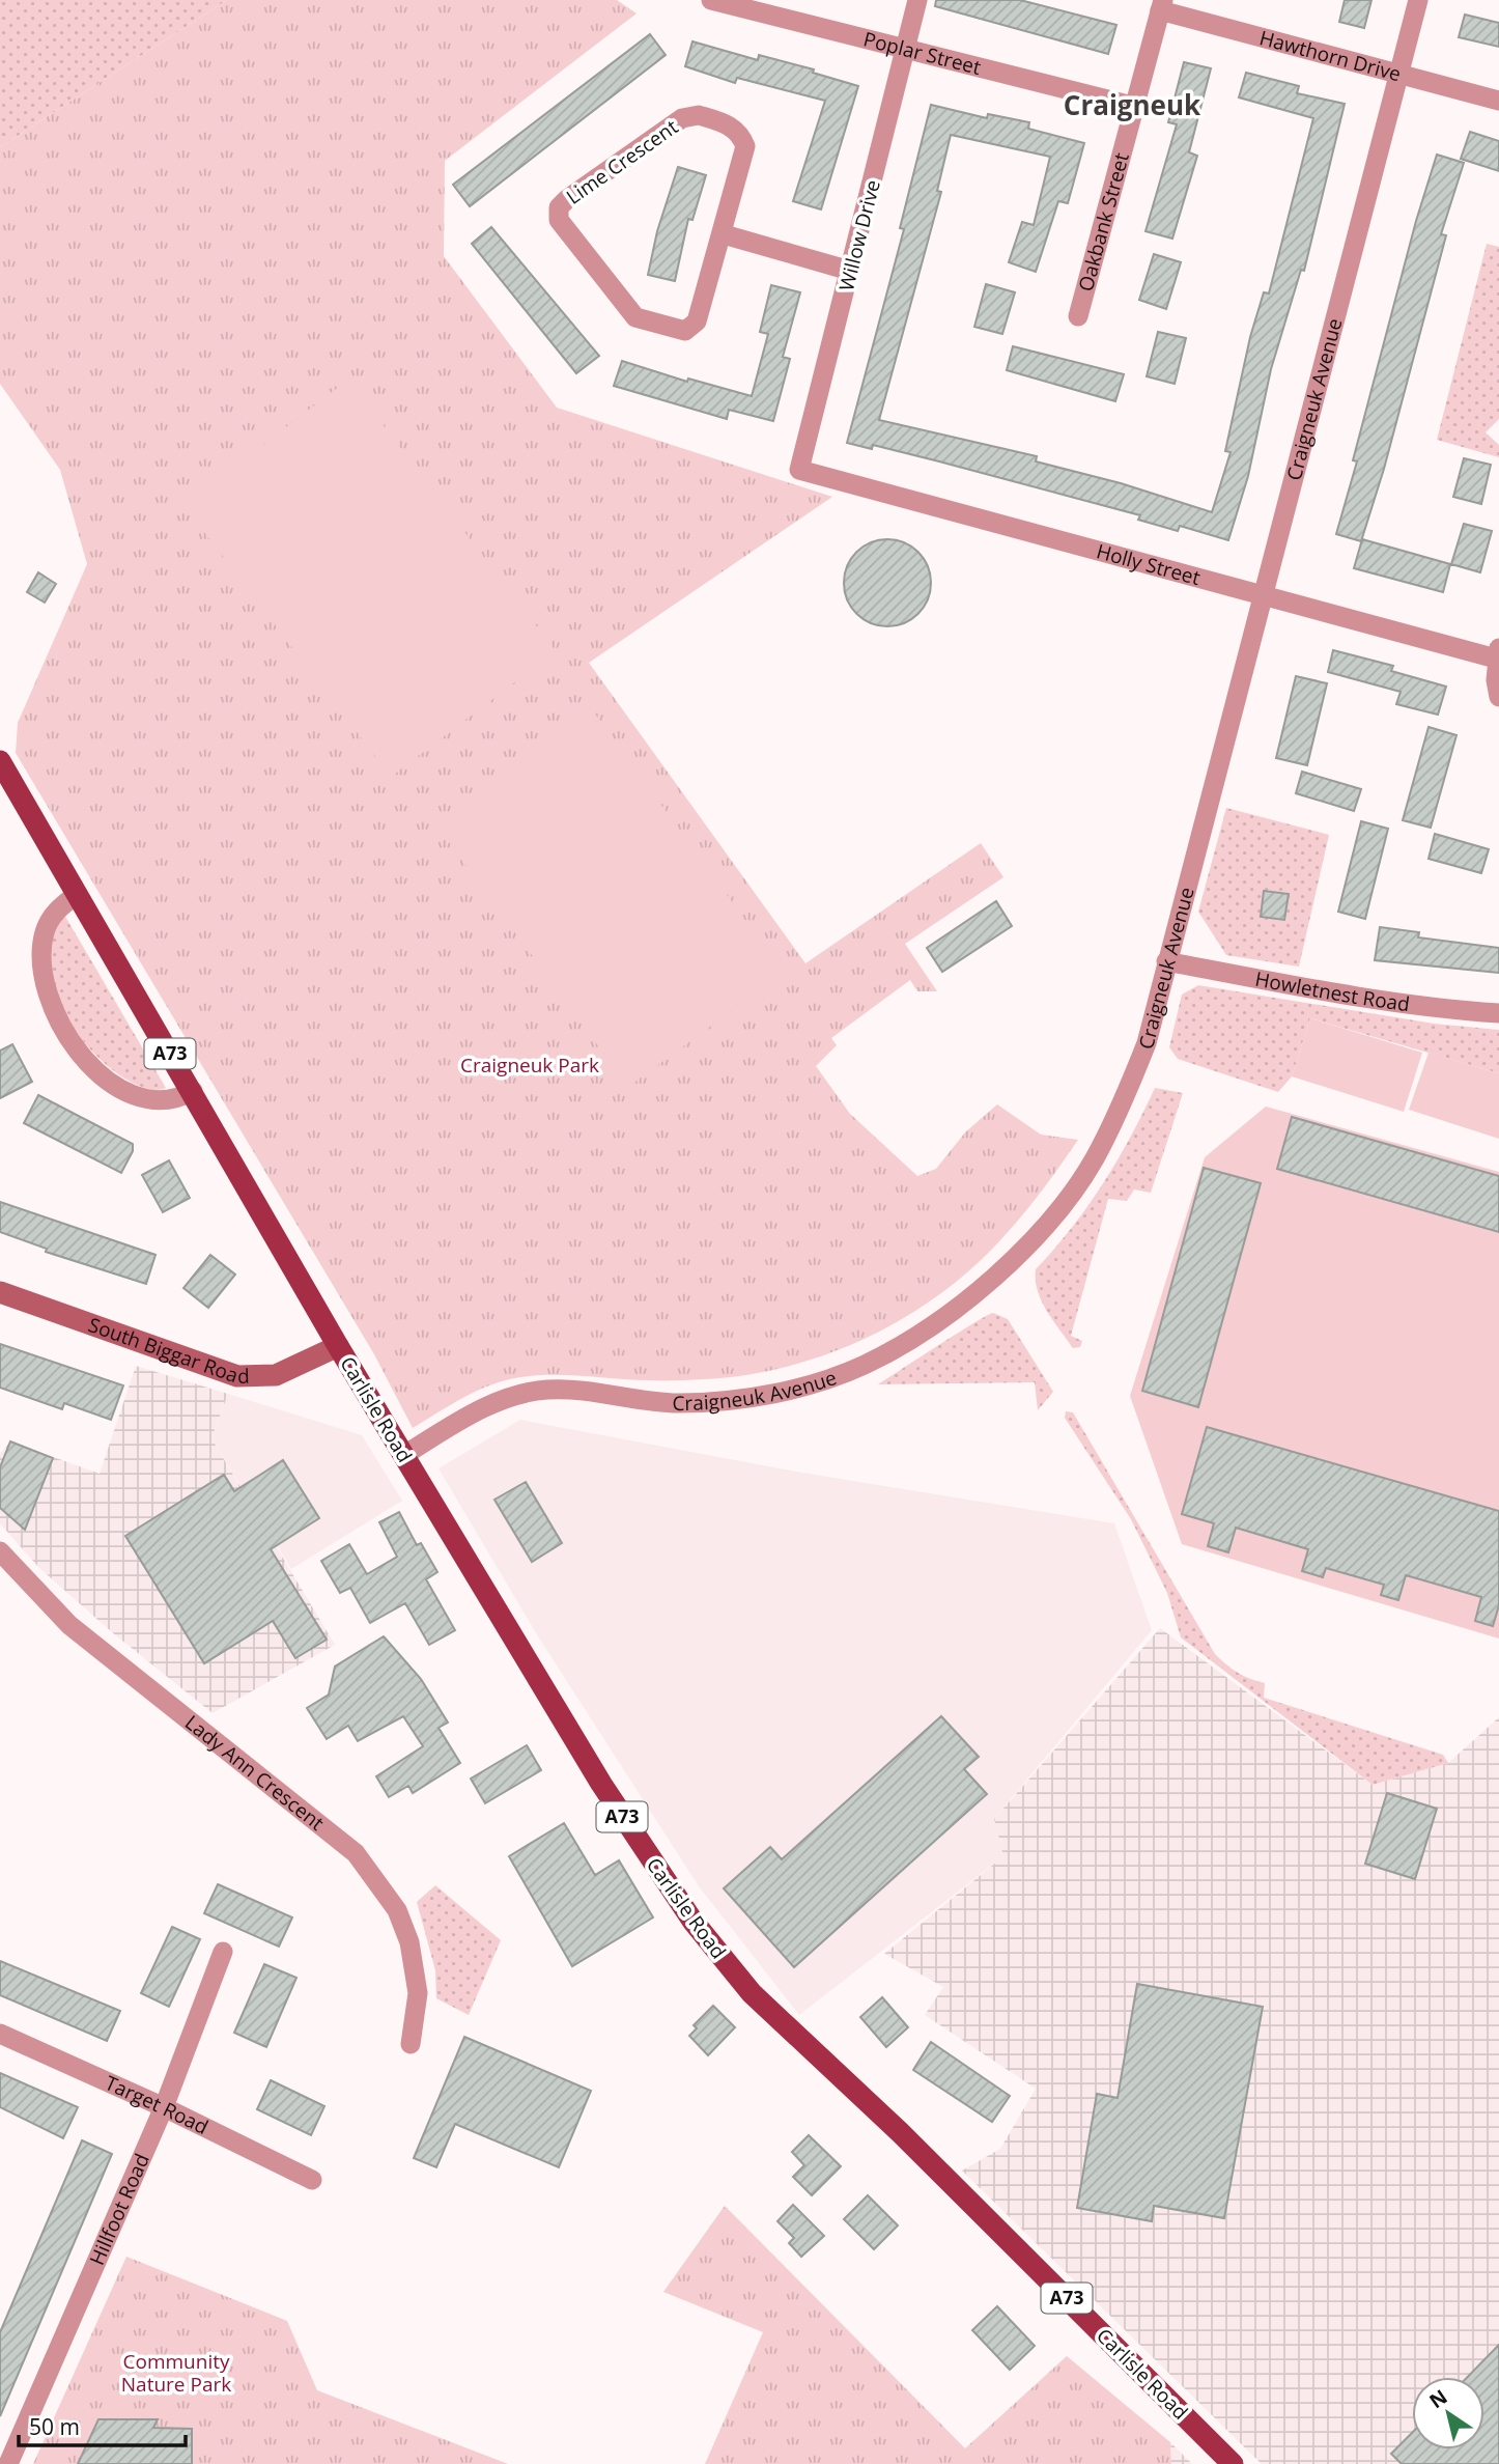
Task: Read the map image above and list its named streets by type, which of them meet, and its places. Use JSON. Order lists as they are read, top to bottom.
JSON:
{
  "streets": {
    "main road": ["A73", "Carlisle Road"],
    "street": [
      "Poplar Street",
      "Hawthorn Drive",
      "Lime Crescent",
      "Oakbank Street",
      "Willow Drive",
      "Craigneuk Avenue",
      "Holly Street",
      "Howletnest Road",
      "South Biggar Road",
      "Lady Ann Crescent",
      "Target Road",
      "Hillfoot Road"
    ]
  },
  "crossings": [
    ["Poplar Street", "Oakbank Street"],
    ["Poplar Street", "Willow Drive"],
    ["Hawthorn Drive", "Oakbank Street"],
    ["Hawthorn Drive", "Craigneuk Avenue"],
    ["Willow Drive", "Holly Street"],
    ["Craigneuk Avenue", "Holly Street"],
    ["Craigneuk Avenue", "Howletnest Road"],
    ["Craigneuk Avenue", "Carlisle Road"],
    ["South Biggar Road", "Carlisle Road"],
    ["Target Road", "Hillfoot Road"]
  ],
  "districts": ["Craigneuk"],
  "parks": ["Craigneuk Park", "Community Nature Park"],
  "scale_bar": "50 m",
  "north": "top left"
}
